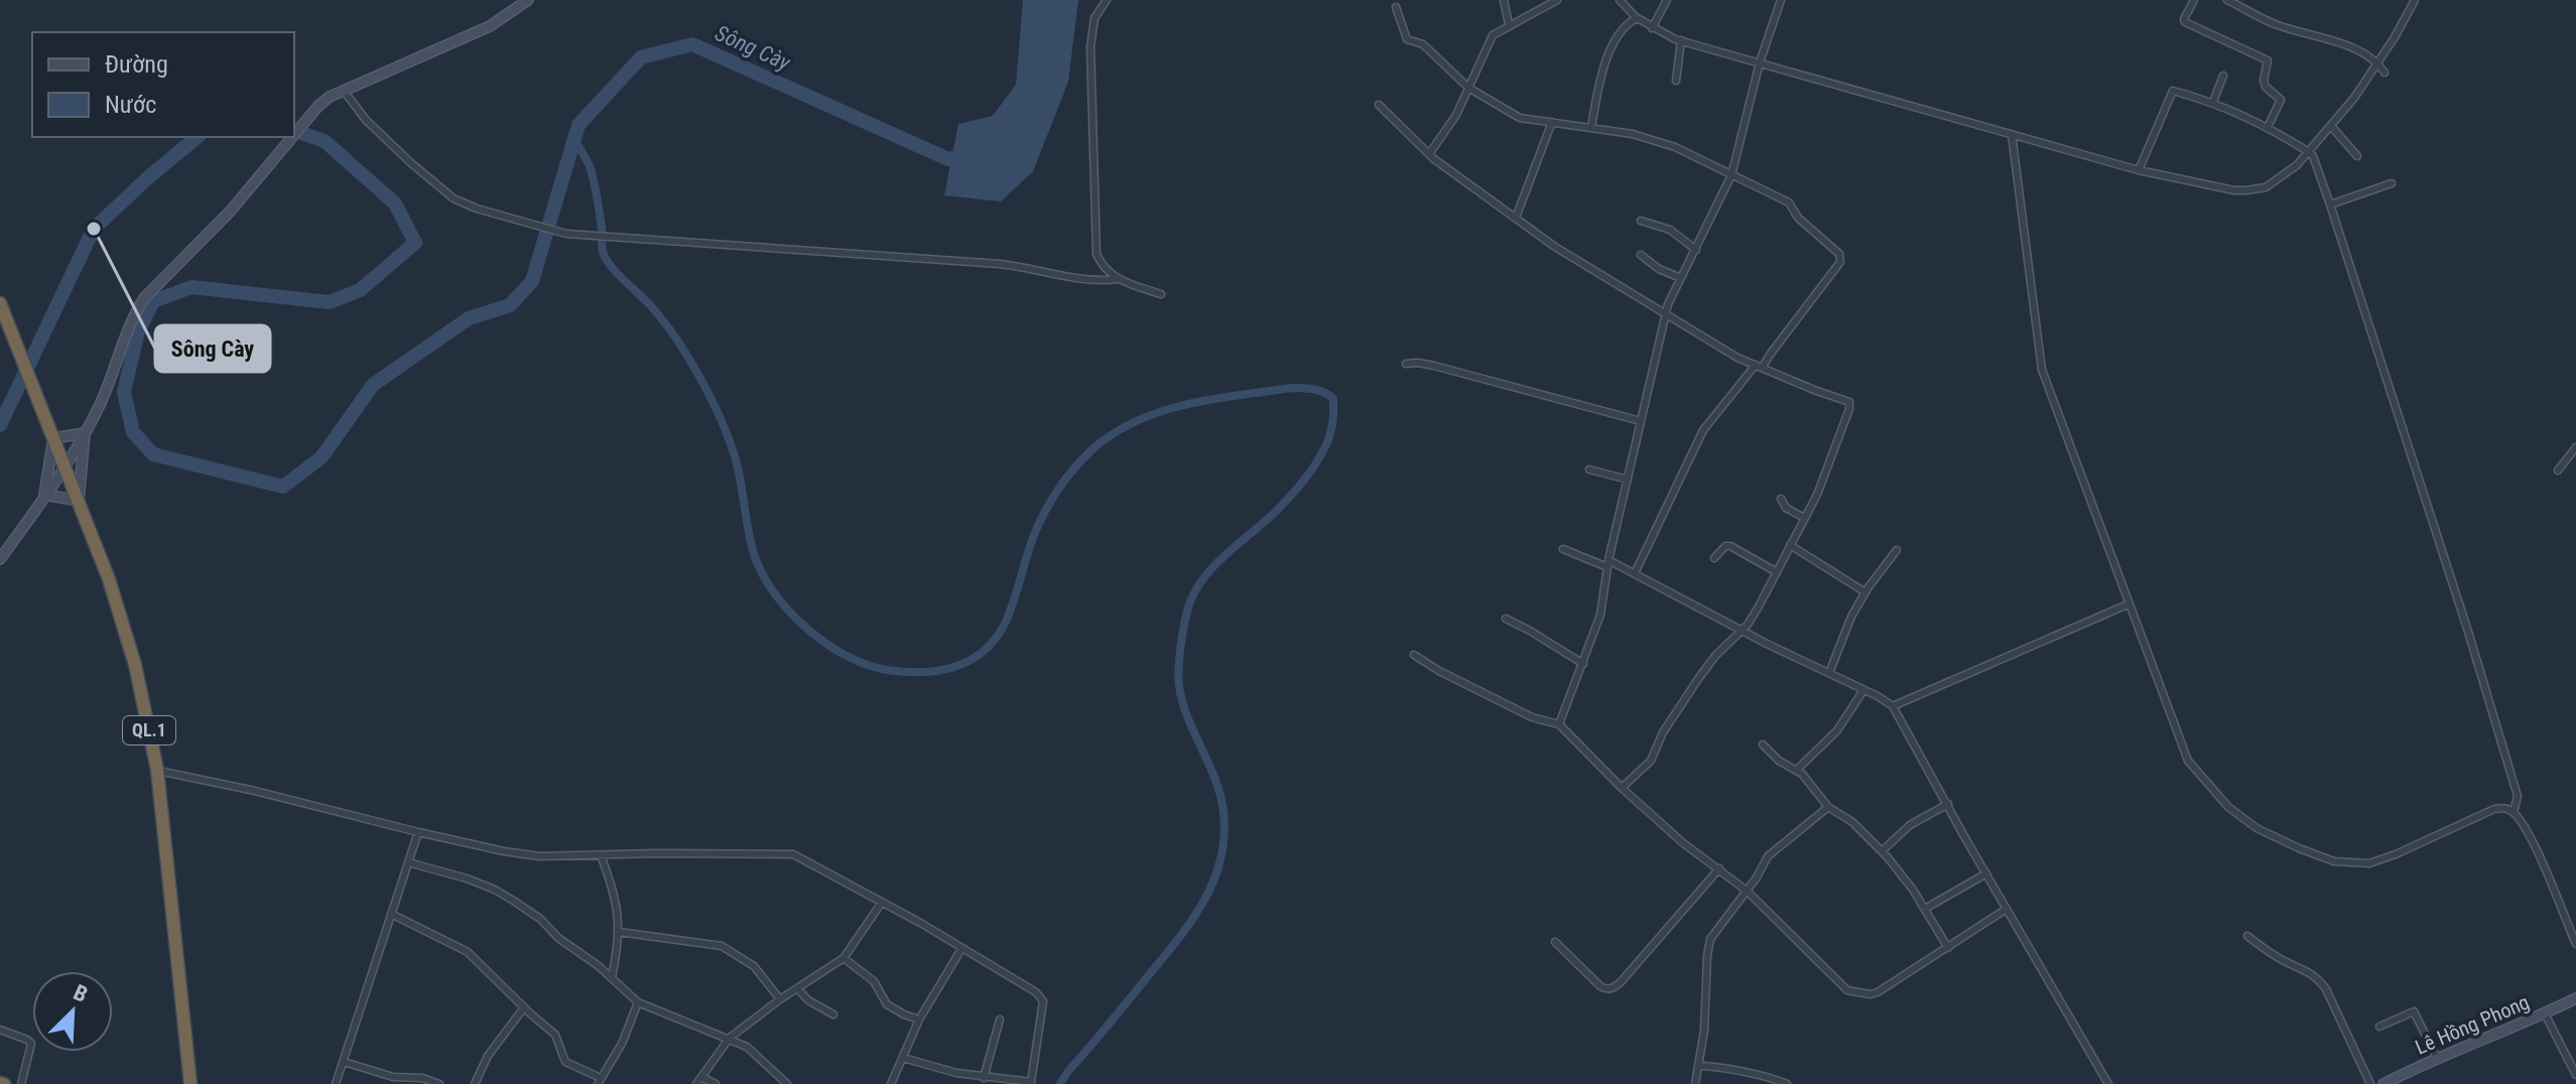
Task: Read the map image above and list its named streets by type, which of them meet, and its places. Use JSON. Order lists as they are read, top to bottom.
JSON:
{
  "streets": {
    "highway": ["QL.1"],
    "street": ["Lê Hồng Phong"]
  },
  "water": ["Sông Cày"],
  "places": ["Sông Cày"],
  "legend": ["Đường", "Nước"],
  "north": "top right"
}
